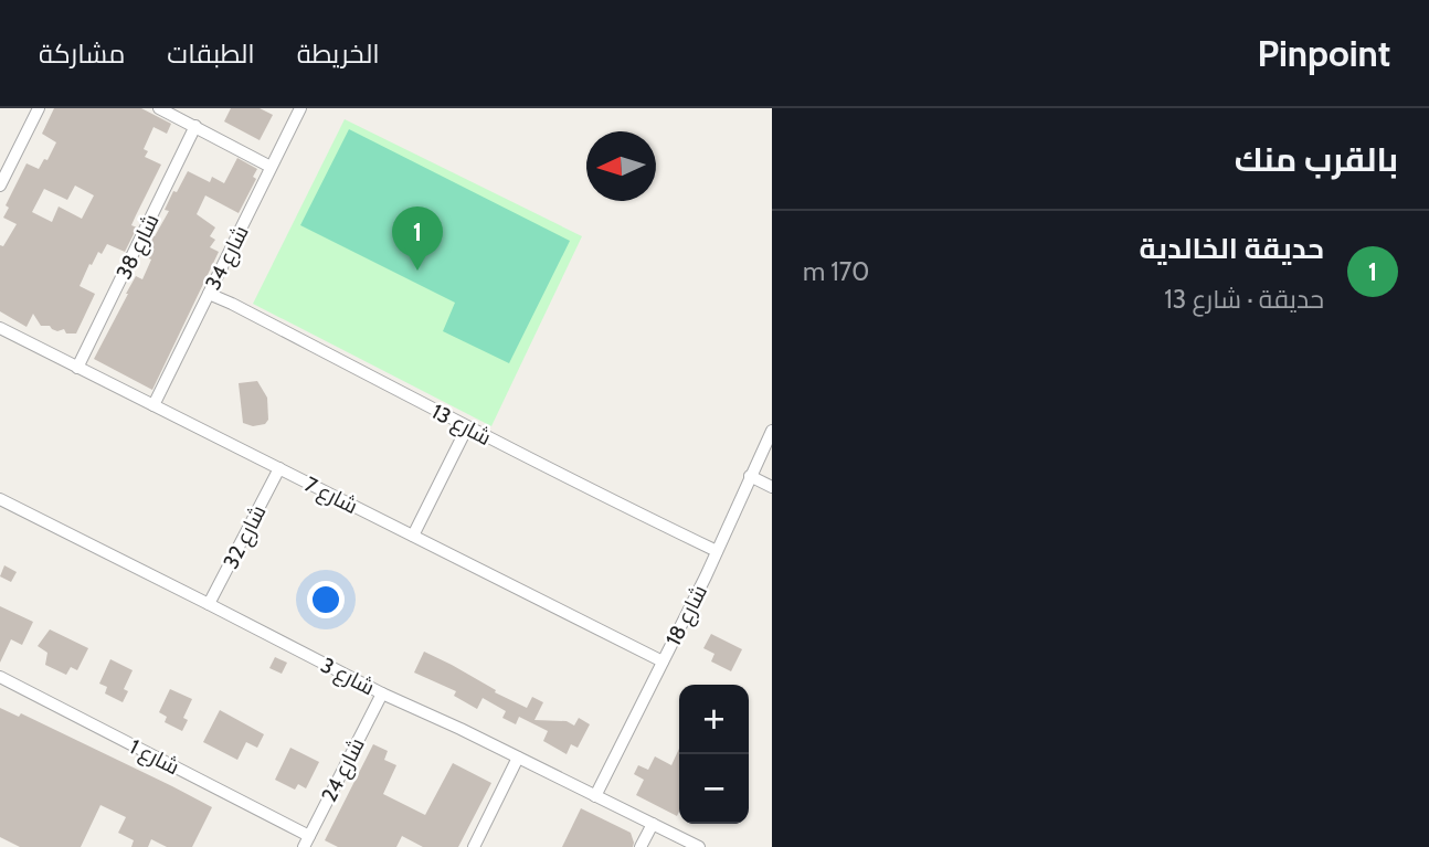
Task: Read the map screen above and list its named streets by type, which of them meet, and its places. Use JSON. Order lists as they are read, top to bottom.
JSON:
{
  "streets": {
    "street": [
      "شارع 38",
      "شارع 34",
      "شارع 13",
      "شارع 7",
      "شارع 32",
      "شارع 18",
      "شارع 3",
      "شارع 1",
      "شارع 24"
    ]
  },
  "crossings": [
    ["شارع 38", "شارع 7"],
    ["شارع 34", "شارع 13"],
    ["شارع 34", "شارع 7"],
    ["شارع 13", "شارع 18"],
    ["شارع 7", "شارع 32"],
    ["شارع 7", "شارع 18"],
    ["شارع 32", "شارع 3"],
    ["شارع 18", "شارع 3"],
    ["شارع 3", "شارع 24"],
    ["شارع 1", "شارع 24"]
  ],
  "north": "left",
  "page": {
    "header": "Pinpoint",
    "nav": ["الخريطة", "الطبقات", "مشاركة"],
    "heading": "بالقرب منك",
    "pins": "1",
    "list": [
      {
        "mark": "1",
        "name": "حديقة الخالدية",
        "note": "حديقة · شارع 13",
        "value": "170 m"
      }
    ],
    "map_buttons": ["+", "−"]
  }
}
